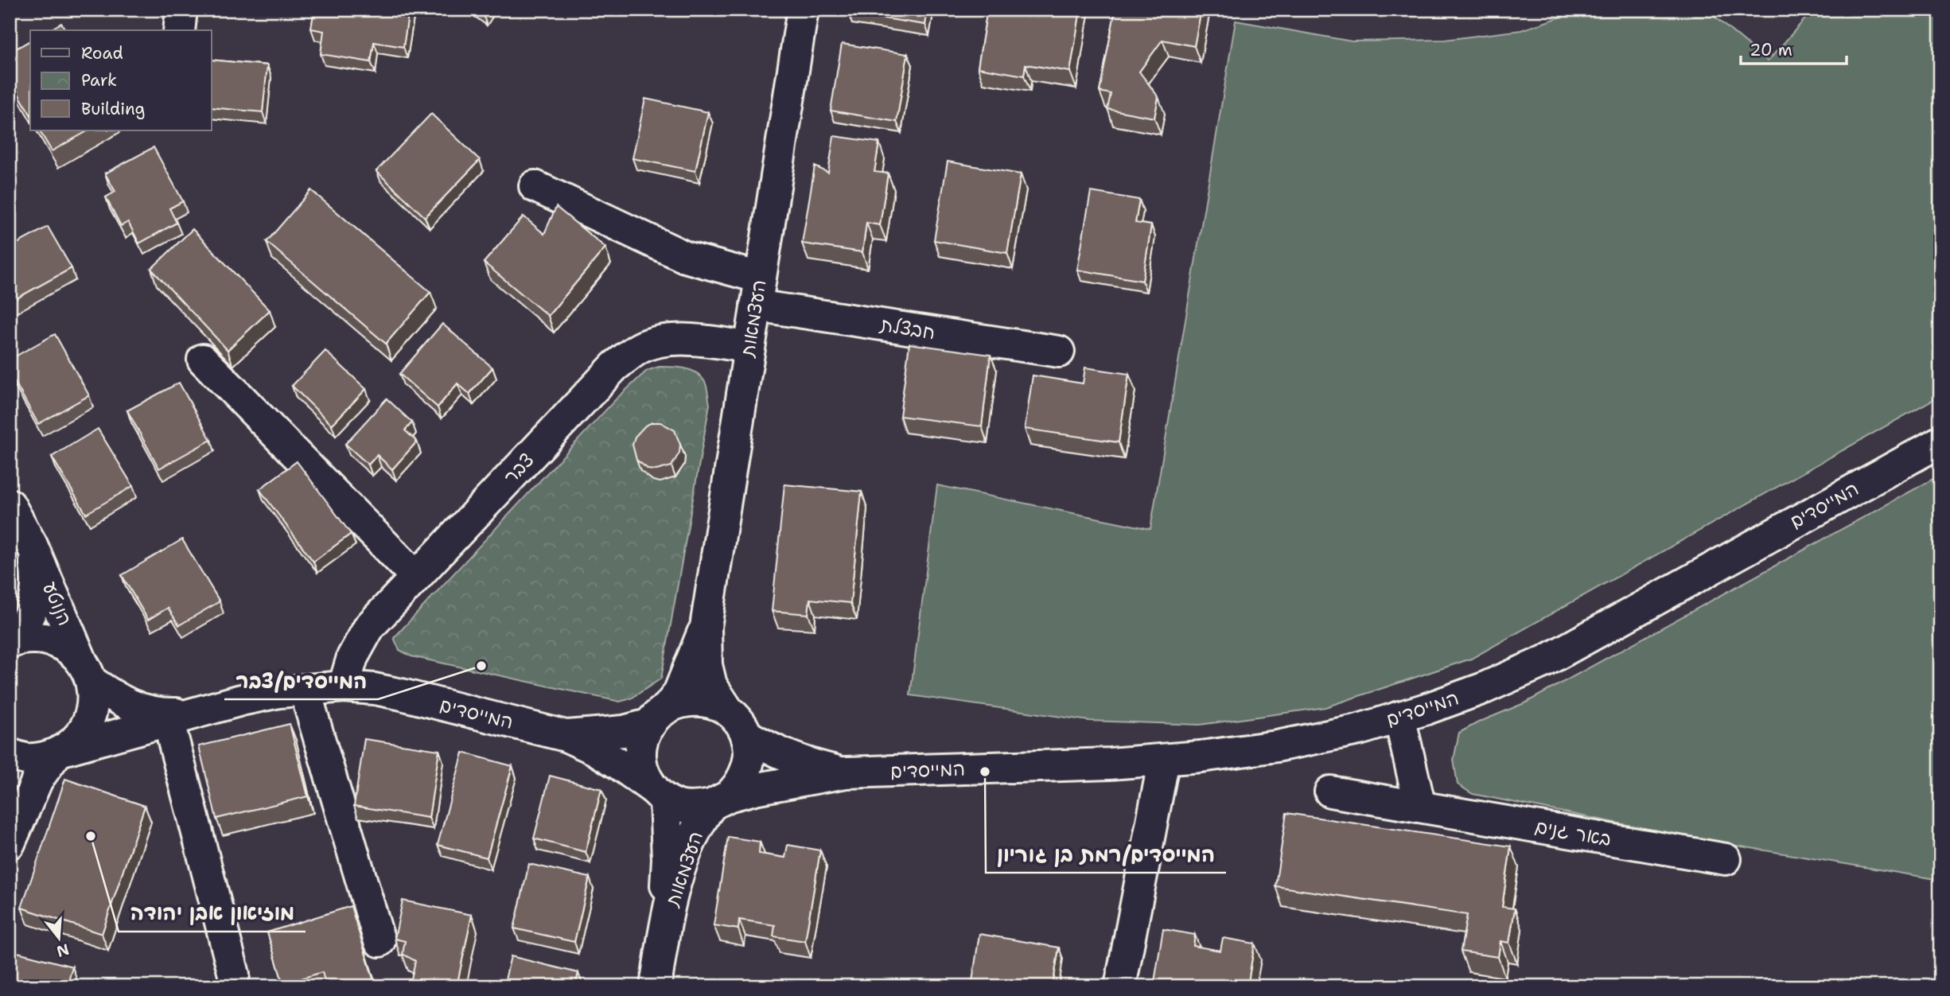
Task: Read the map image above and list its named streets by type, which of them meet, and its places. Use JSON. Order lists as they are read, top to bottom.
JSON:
{
  "streets": {
    "street": [
      "העצמאות",
      "חבצלת",
      "צבר",
      "המייסדים",
      "הנוטע",
      "באר גנים"
    ]
  },
  "crossings": [
    ["העצמאות", "חבצלת"],
    ["העצמאות", "צבר"],
    ["העצמאות", "המייסדים"],
    ["צבר", "המייסדים"],
    ["המייסדים", "הנוטע"]
  ],
  "places": ["המייסדים/צבר", "המייסדים/רמת בן גוריון", "מוזיאון אבן יהודה"],
  "legend": ["Road", "Park", "Building"],
  "scale_bar": "20 m",
  "north": "bottom"
}
